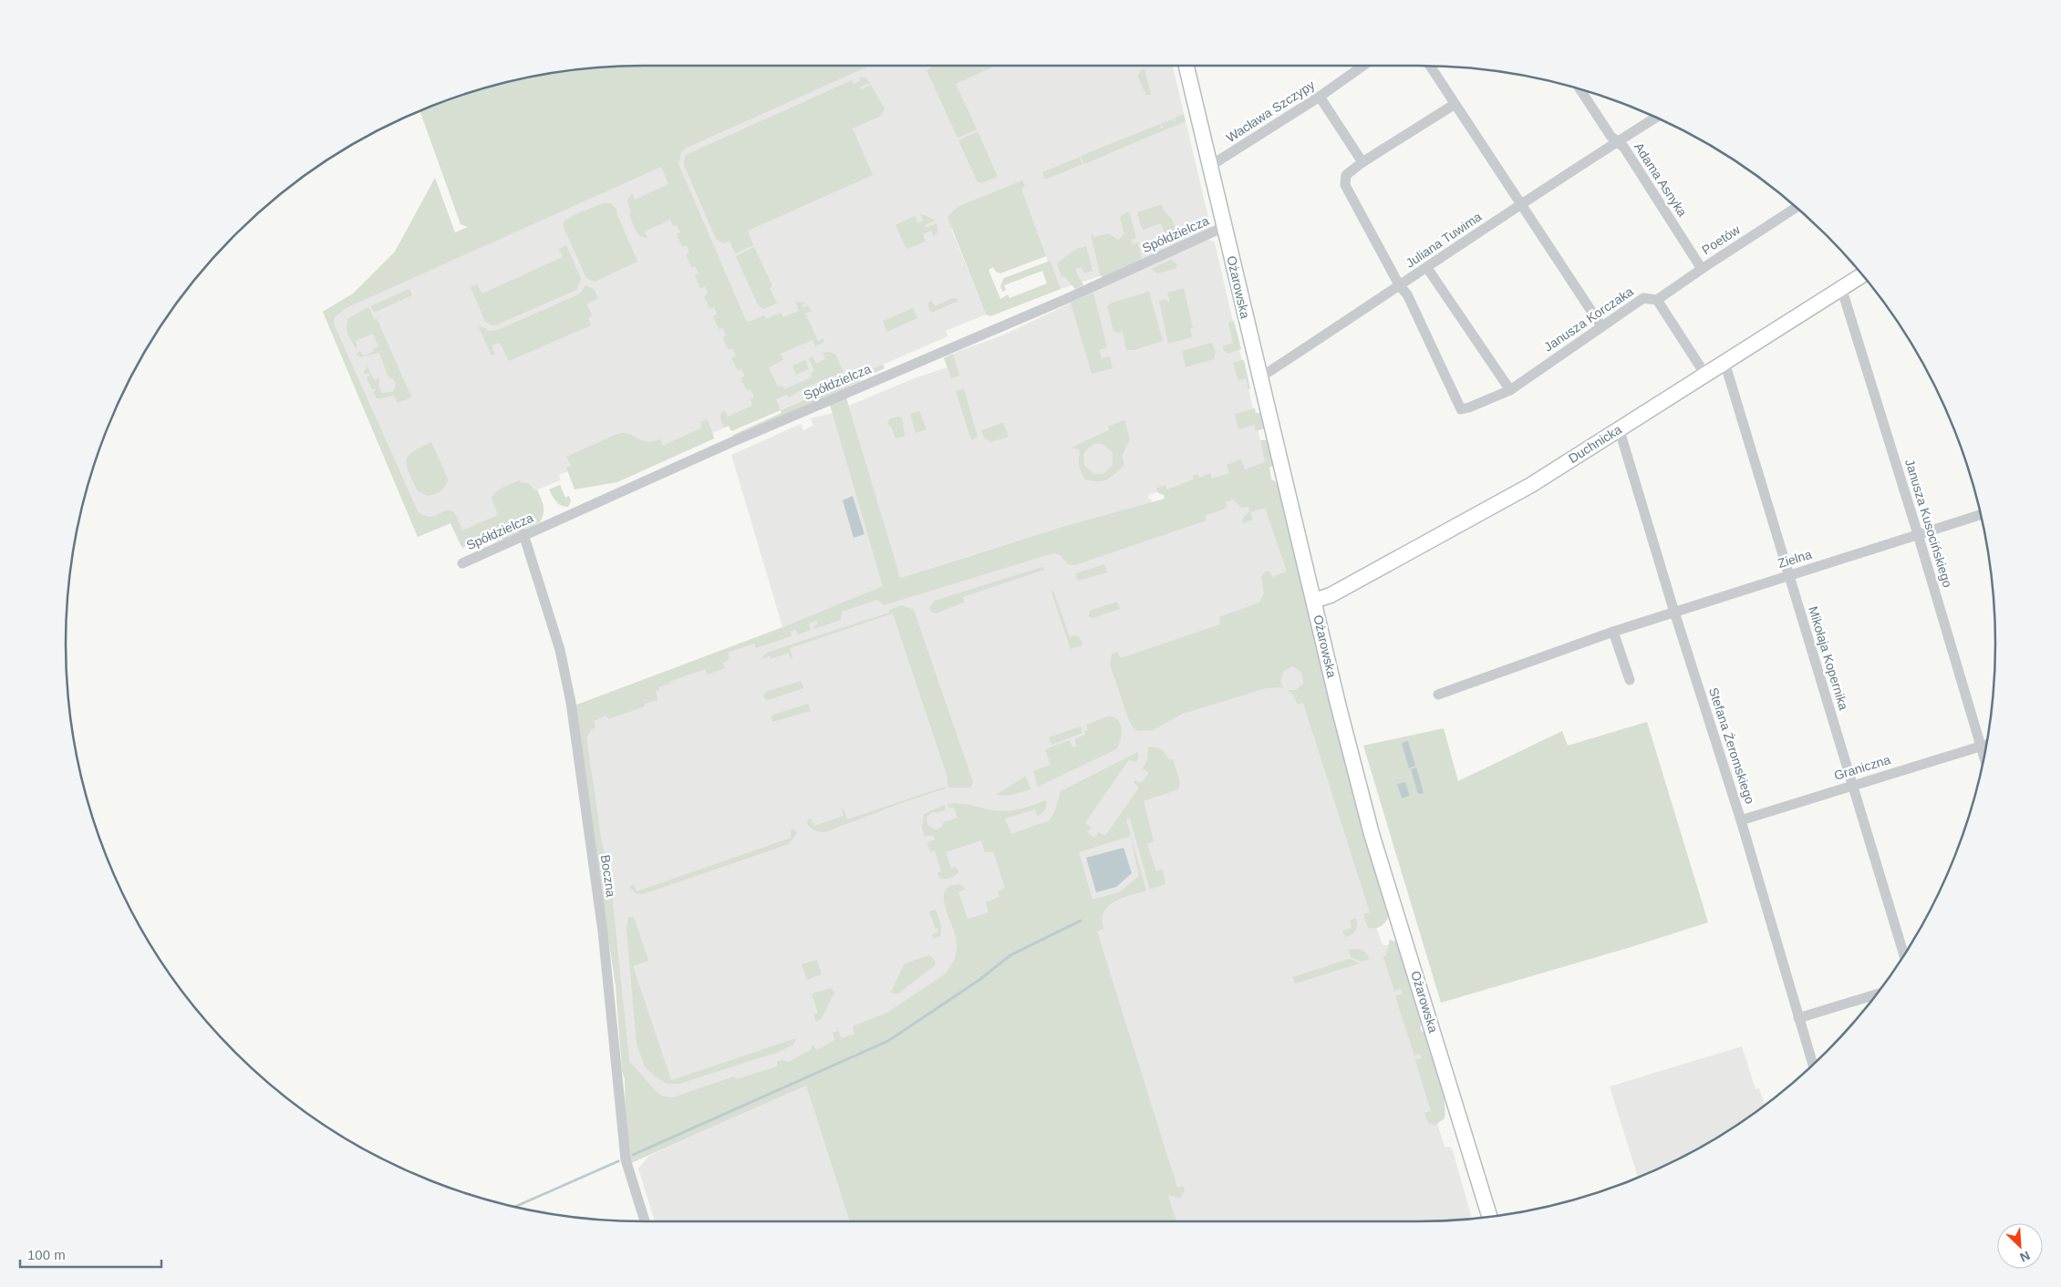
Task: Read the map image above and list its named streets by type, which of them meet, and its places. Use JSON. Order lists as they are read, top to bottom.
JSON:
{
  "streets": {
    "main road": ["Ożarowska", "Duchnicka"],
    "street": [
      "Wacława Szczypy",
      "Adama Asnyka",
      "Spółdzielcza",
      "Juliana Tuwima",
      "Poetów",
      "Janusza Korczaka",
      "Janusza Kusocińskiego",
      "Zielna",
      "Mikołaja Kopernika",
      "Stefana Żeromskiego",
      "Graniczna",
      "Boczna"
    ]
  },
  "crossings": [
    ["Wacława Szczypy", "Ożarowska"],
    ["Adama Asnyka", "Juliana Tuwima"],
    ["Adama Asnyka", "Poetów"],
    ["Spółdzielcza", "Ożarowska"],
    ["Spółdzielcza", "Boczna"],
    ["Juliana Tuwima", "Ożarowska"],
    ["Juliana Tuwima", "Janusza Korczaka"],
    ["Poetów", "Janusza Korczaka"],
    ["Ożarowska", "Duchnicka"],
    ["Duchnicka", "Janusza Kusocińskiego"],
    ["Duchnicka", "Mikołaja Kopernika"],
    ["Duchnicka", "Stefana Żeromskiego"],
    ["Janusza Kusocińskiego", "Zielna"],
    ["Janusza Kusocińskiego", "Graniczna"],
    ["Zielna", "Mikołaja Kopernika"],
    ["Zielna", "Stefana Żeromskiego"],
    ["Mikołaja Kopernika", "Graniczna"],
    ["Stefana Żeromskiego", "Graniczna"]
  ],
  "scale_bar": "100 m",
  "north": "bottom right"
}
